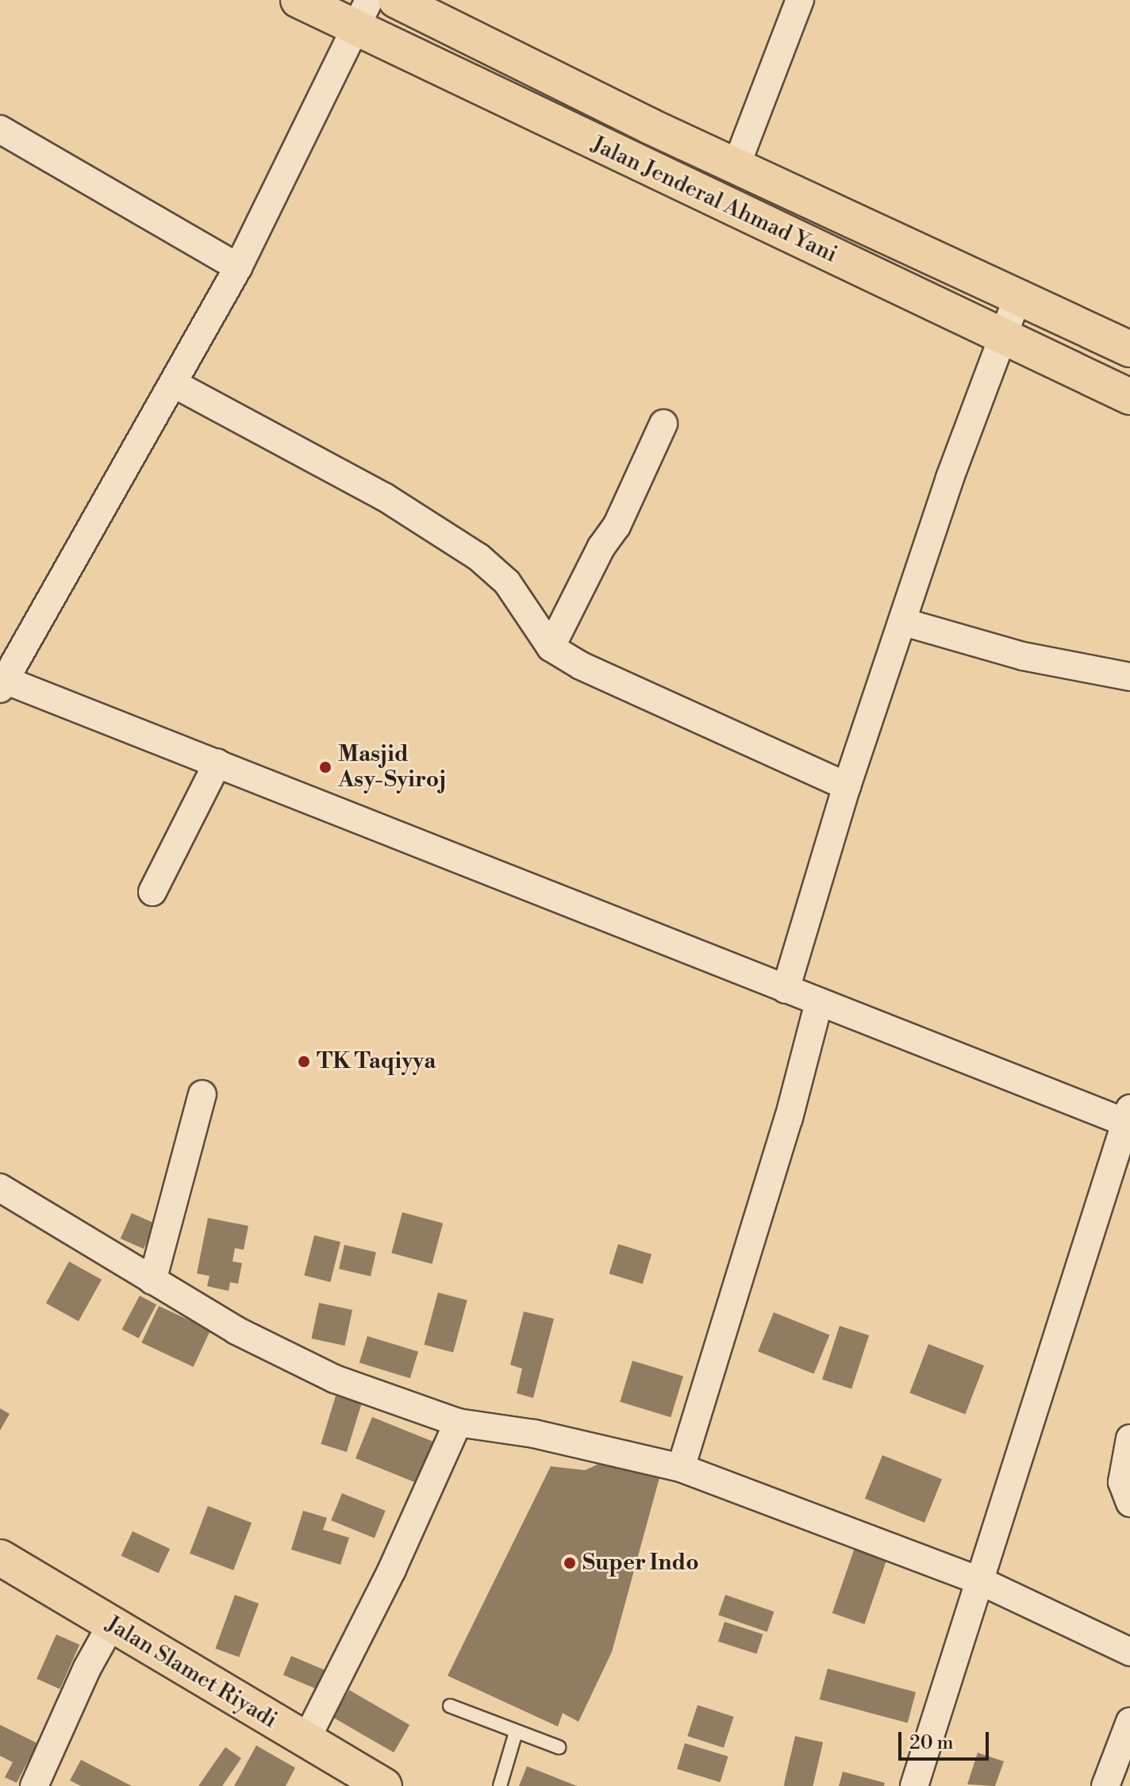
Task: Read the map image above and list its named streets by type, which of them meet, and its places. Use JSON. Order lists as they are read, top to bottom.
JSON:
{
  "streets": {
    "main road": ["Jalan Jenderal Ahmad Yani", "Jalan Slamet Riyadi"]
  },
  "places": ["Masjid Asy-Syiroj", "TK Taqiyya", "Super Indo"],
  "scale_bar": "20 m"
}
